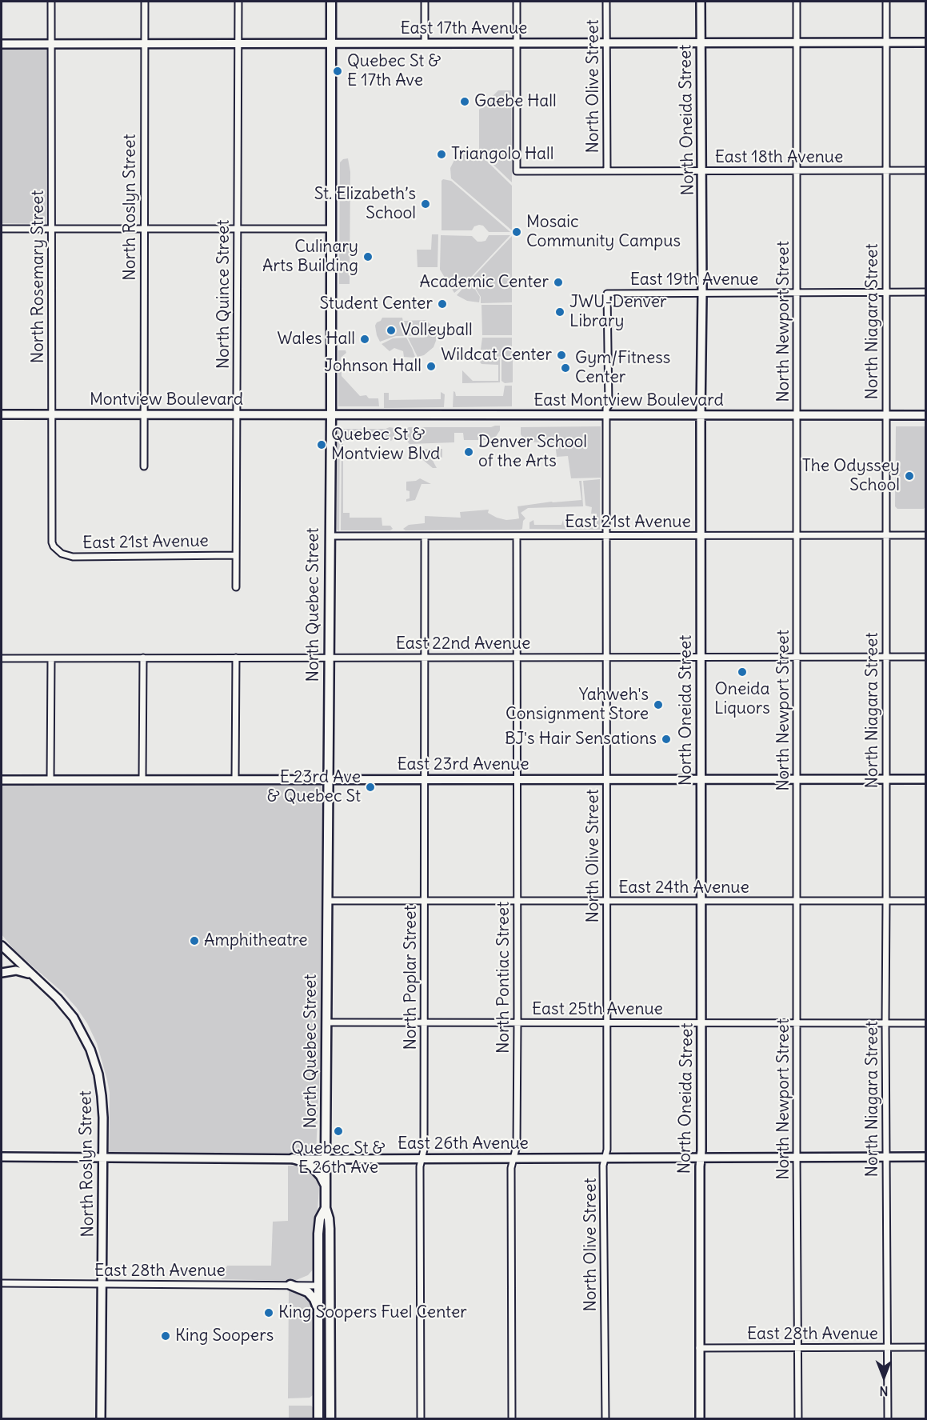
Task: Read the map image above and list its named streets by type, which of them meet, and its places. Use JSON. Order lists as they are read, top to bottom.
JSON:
{
  "streets": {
    "main road": ["North Quebec Street"],
    "street": [
      "East 17th Avenue",
      "North Olive Street",
      "North Oneida Street",
      "East 18th Avenue",
      "North Roslyn Street",
      "North Rosemary Street",
      "East 19th Avenue",
      "North Quince Street",
      "North Newport Street",
      "North Niagara Street",
      "Montview Boulevard",
      "East Montview Boulevard",
      "East 21st Avenue",
      "East 22nd Avenue",
      "East 23rd Avenue",
      "East 24th Avenue",
      "North Poplar Street",
      "North Pontiac Street",
      "East 25th Avenue",
      "East 26th Avenue",
      "East 28th Avenue"
    ]
  },
  "crossings": [
    ["East 17th Avenue", "North Olive Street"],
    ["East 17th Avenue", "North Oneida Street"],
    ["East 17th Avenue", "East 18th Avenue"],
    ["East 17th Avenue", "North Roslyn Street"],
    ["East 17th Avenue", "North Rosemary Street"],
    ["East 17th Avenue", "North Quince Street"],
    ["East 17th Avenue", "North Newport Street"],
    ["East 17th Avenue", "North Niagara Street"],
    ["East 17th Avenue", "North Quebec Street"],
    ["North Olive Street", "East 18th Avenue"],
    ["North Olive Street", "East 19th Avenue"],
    ["North Olive Street", "East Montview Boulevard"],
    ["North Olive Street", "East 21st Avenue"],
    ["North Olive Street", "East 22nd Avenue"],
    ["North Olive Street", "East 23rd Avenue"],
    ["North Olive Street", "East 24th Avenue"],
    ["North Olive Street", "East 25th Avenue"],
    ["North Olive Street", "East 26th Avenue"],
    ["North Oneida Street", "East 18th Avenue"],
    ["North Oneida Street", "East 19th Avenue"],
    ["North Oneida Street", "East Montview Boulevard"],
    ["North Oneida Street", "East 21st Avenue"],
    ["North Oneida Street", "East 22nd Avenue"],
    ["North Oneida Street", "East 23rd Avenue"],
    ["North Oneida Street", "East 24th Avenue"],
    ["North Oneida Street", "East 25th Avenue"],
    ["North Oneida Street", "East 26th Avenue"],
    ["North Oneida Street", "East 28th Avenue"],
    ["East 18th Avenue", "North Newport Street"],
    ["East 18th Avenue", "North Niagara Street"],
    ["North Roslyn Street", "Montview Boulevard"],
    ["North Roslyn Street", "East 26th Avenue"],
    ["North Roslyn Street", "East 28th Avenue"],
    ["North Rosemary Street", "Montview Boulevard"],
    ["North Rosemary Street", "East 21st Avenue"],
    ["East 19th Avenue", "North Newport Street"],
    ["East 19th Avenue", "North Niagara Street"],
    ["North Quince Street", "Montview Boulevard"],
    ["North Quince Street", "East 21st Avenue"],
    ["North Newport Street", "East Montview Boulevard"],
    ["North Newport Street", "East 21st Avenue"],
    ["North Newport Street", "East 22nd Avenue"],
    ["North Newport Street", "East 23rd Avenue"],
    ["North Newport Street", "East 24th Avenue"],
    ["North Newport Street", "East 25th Avenue"],
    ["North Newport Street", "East 26th Avenue"],
    ["North Newport Street", "East 28th Avenue"],
    ["North Niagara Street", "East Montview Boulevard"],
    ["North Niagara Street", "East 21st Avenue"],
    ["North Niagara Street", "East 22nd Avenue"],
    ["North Niagara Street", "East 23rd Avenue"],
    ["North Niagara Street", "East 24th Avenue"],
    ["North Niagara Street", "East 25th Avenue"],
    ["North Niagara Street", "East 26th Avenue"],
    ["North Niagara Street", "East 28th Avenue"],
    ["Montview Boulevard", "East Montview Boulevard"],
    ["Montview Boulevard", "North Quebec Street"],
    ["East Montview Boulevard", "North Quebec Street"],
    ["East 21st Avenue", "North Quebec Street"],
    ["East 21st Avenue", "North Poplar Street"],
    ["East 21st Avenue", "North Pontiac Street"],
    ["North Quebec Street", "East 22nd Avenue"],
    ["North Quebec Street", "East 23rd Avenue"],
    ["North Quebec Street", "East 24th Avenue"],
    ["North Quebec Street", "East 25th Avenue"],
    ["North Quebec Street", "East 26th Avenue"],
    ["North Quebec Street", "East 28th Avenue"],
    ["East 22nd Avenue", "North Poplar Street"],
    ["East 22nd Avenue", "North Pontiac Street"],
    ["East 23rd Avenue", "North Poplar Street"],
    ["East 23rd Avenue", "North Pontiac Street"],
    ["East 24th Avenue", "North Poplar Street"],
    ["East 24th Avenue", "North Pontiac Street"],
    ["North Poplar Street", "East 25th Avenue"],
    ["North Poplar Street", "East 26th Avenue"],
    ["North Pontiac Street", "East 25th Avenue"],
    ["North Pontiac Street", "East 26th Avenue"]
  ],
  "places": [
    "Quebec St & E 17th Ave",
    "Gaebe Hall",
    "Triangolo Hall",
    "St. Elizabeth’s School",
    "Mosaic Community Campus",
    "Culinary Arts Building",
    "Academic Center",
    "Student Center",
    "JWU-Denver Library",
    "Volleyball",
    "Wales Hall",
    "Wildcat Center",
    "Johnson Hall",
    "Gym/Fitness Center",
    "Quebec St & Montview Blvd",
    "Denver School of the Arts",
    "The Odyssey School",
    "Oneida Liquors",
    "Yahweh's Consignment Store",
    "BJ's Hair Sensations",
    "E 23rd Ave & Quebec St",
    "Amphitheatre",
    "Quebec St & E 26th Ave",
    "King Soopers Fuel Center",
    "King Soopers"
  ],
  "north": "bottom"
}
